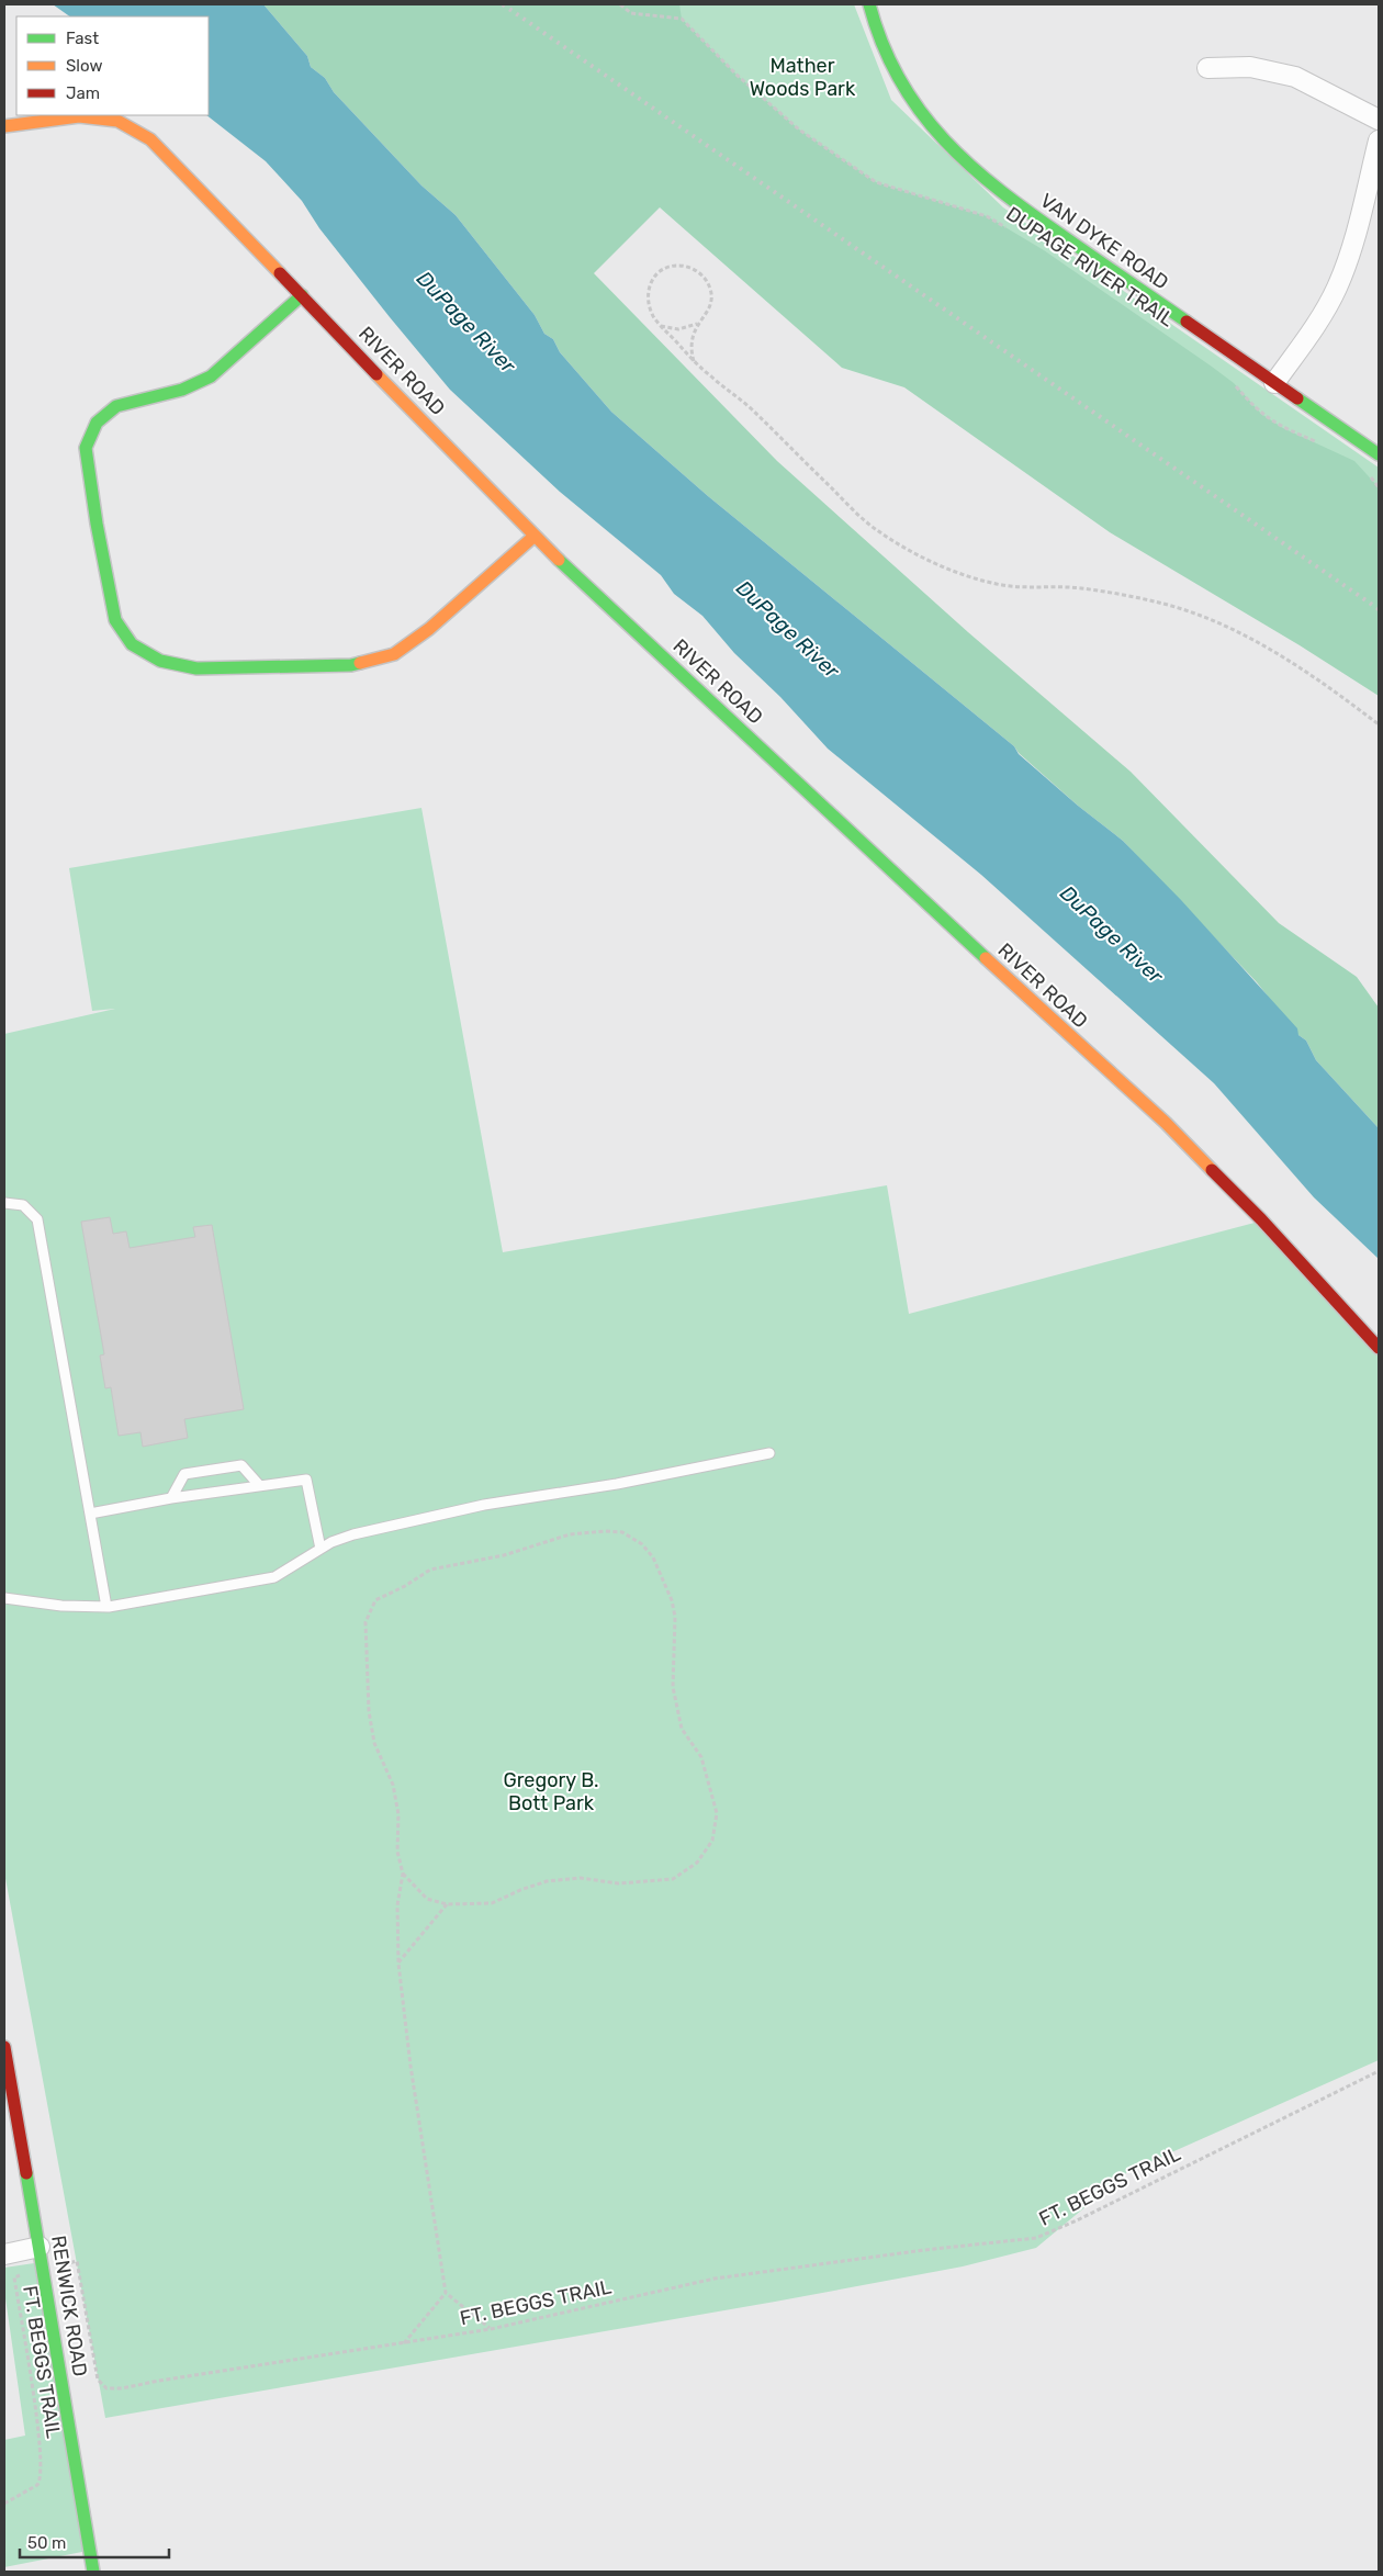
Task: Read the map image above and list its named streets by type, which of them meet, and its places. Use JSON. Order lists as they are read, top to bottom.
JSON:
{
  "streets": {
    "street": ["VAN DYKE ROAD", "RIVER ROAD", "RENWICK ROAD"],
    "path": ["DUPAGE RIVER TRAIL", "FT. BEGGS TRAIL"]
  },
  "crossings": [
    ["FT. BEGGS TRAIL", "RENWICK ROAD"]
  ],
  "water": ["DuPage River"],
  "parks": ["Mather Woods Park", "Gregory B. Bott Park"],
  "legend": ["Fast", "Slow", "Jam"],
  "scale_bar": "50 m"
}
